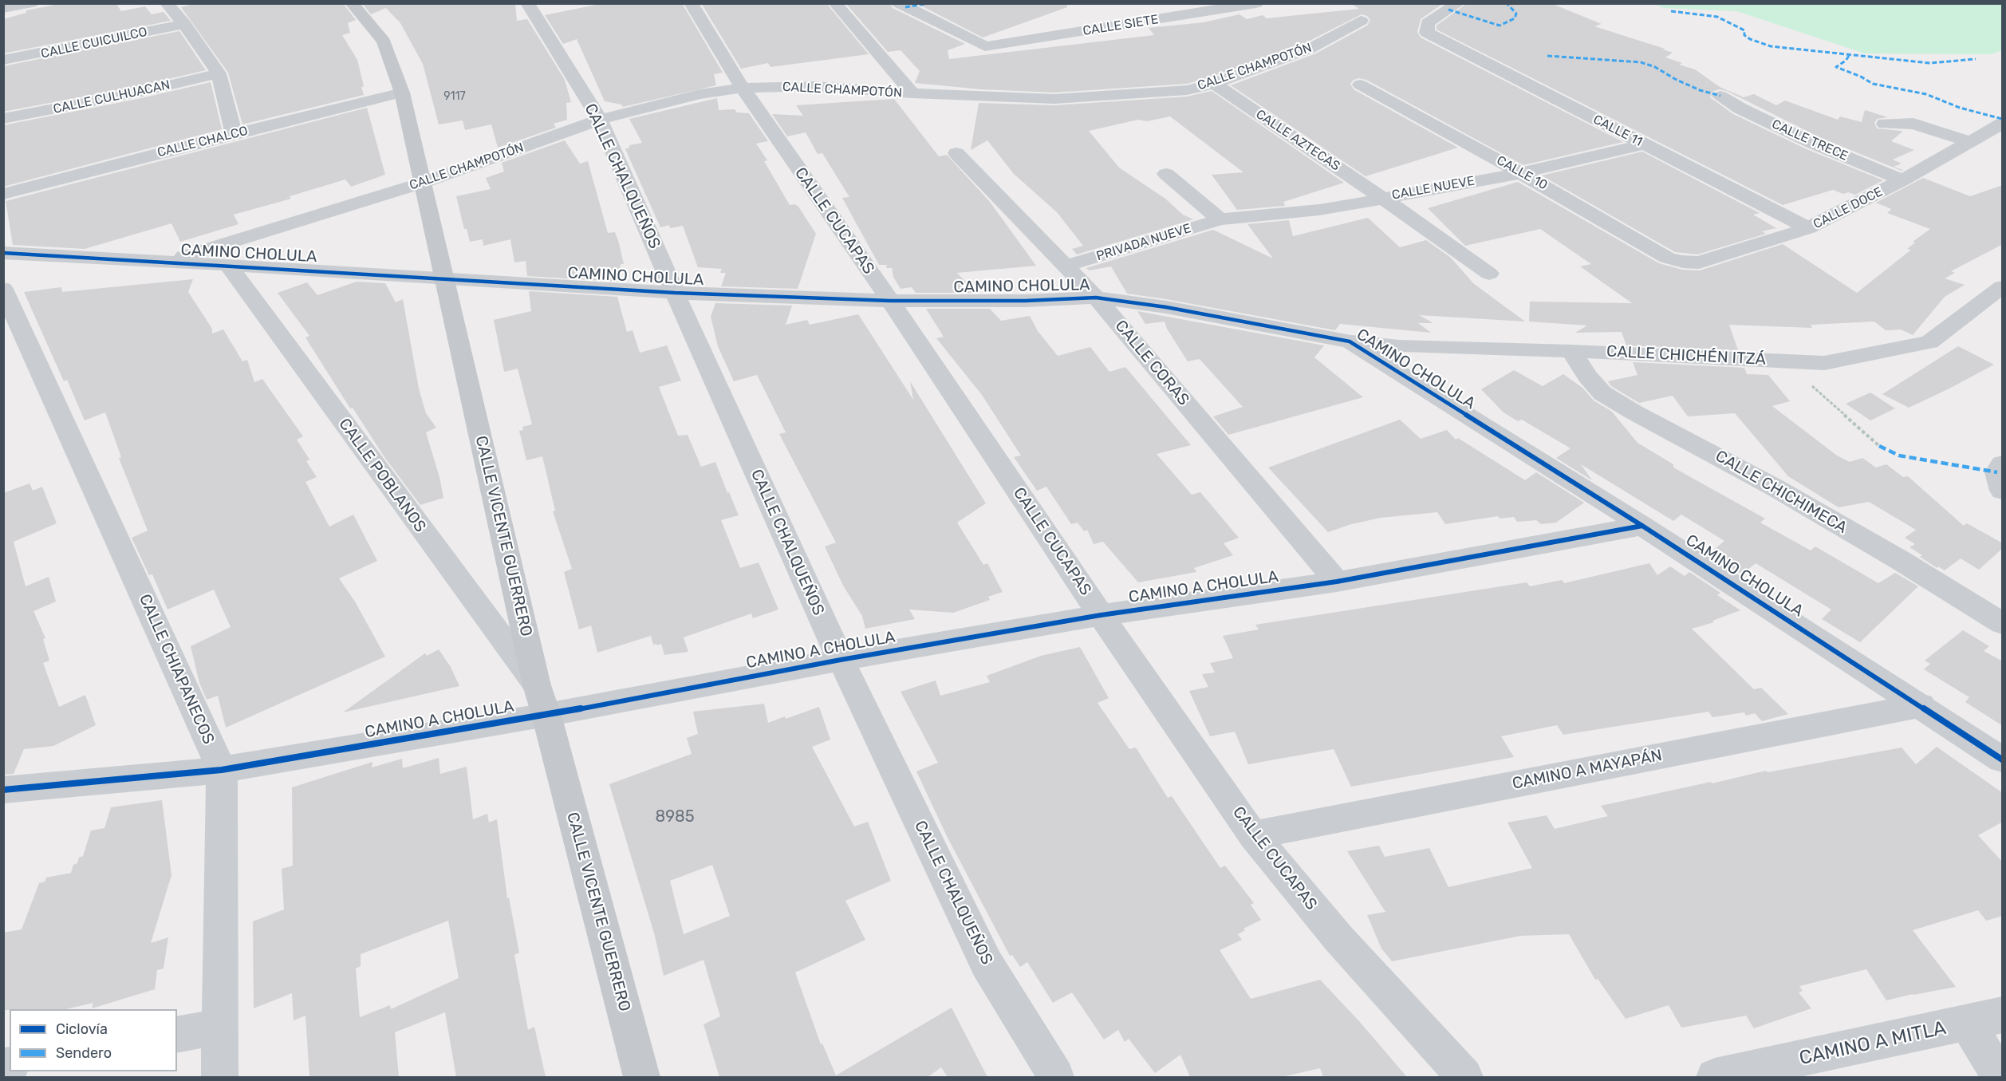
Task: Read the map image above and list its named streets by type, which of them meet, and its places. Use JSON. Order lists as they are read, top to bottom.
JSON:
{
  "streets": {
    "main road": ["CALLE VICENTE GUERRERO"],
    "street": [
      "CALLE SIETE",
      "CALLE CUICUILCO",
      "CALLE CHAMPOTÓN",
      "CALLE CULHUACAN",
      "CALLE 11",
      "CALLE AZTECAS",
      "CALLE TRECE",
      "CALLE CHALCO",
      "CALLE 10",
      "CALLE CHALQUEÑOS",
      "CALLE NUEVE",
      "CALLE DOCE",
      "CALLE CUCAPAS",
      "PRIVADA NUEVE",
      "CAMINO CHOLULA",
      "CALLE CHICHÉN ITZÁ",
      "CALLE CORAS",
      "CALLE POBLANOS",
      "CALLE CHICHIMECA",
      "CAMINO A CHOLULA",
      "CALLE CHIAPANECOS",
      "CAMINO A MAYAPÁN",
      "CAMINO A MITLA"
    ]
  },
  "crossings": [
    ["CALLE CHAMPOTÓN", "CALLE AZTECAS"],
    ["CALLE CHAMPOTÓN", "CALLE CHALQUEÑOS"],
    ["CALLE CHAMPOTÓN", "CALLE CUCAPAS"],
    ["CALLE CHAMPOTÓN", "CAMINO CHOLULA"],
    ["CALLE CHAMPOTÓN", "CALLE VICENTE GUERRERO"],
    ["CALLE 11", "CALLE NUEVE"],
    ["CALLE 11", "CALLE DOCE"],
    ["CALLE AZTECAS", "CALLE NUEVE"],
    ["CALLE TRECE", "CALLE DOCE"],
    ["CALLE CHALCO", "CALLE VICENTE GUERRERO"],
    ["CALLE 10", "CALLE NUEVE"],
    ["CALLE 10", "CALLE DOCE"],
    ["CALLE CHALQUEÑOS", "CAMINO CHOLULA"],
    ["CALLE CHALQUEÑOS", "CAMINO A CHOLULA"],
    ["CALLE NUEVE", "PRIVADA NUEVE"],
    ["CALLE CUCAPAS", "CAMINO CHOLULA"],
    ["CALLE CUCAPAS", "CAMINO A CHOLULA"],
    ["CALLE CUCAPAS", "CAMINO A MAYAPÁN"],
    ["PRIVADA NUEVE", "CALLE CORAS"],
    ["CAMINO CHOLULA", "CALLE CHICHÉN ITZÁ"],
    ["CAMINO CHOLULA", "CALLE CORAS"],
    ["CAMINO CHOLULA", "CALLE POBLANOS"],
    ["CAMINO CHOLULA", "CALLE VICENTE GUERRERO"],
    ["CAMINO CHOLULA", "CAMINO A CHOLULA"],
    ["CAMINO CHOLULA", "CAMINO A MAYAPÁN"],
    ["CALLE CHICHÉN ITZÁ", "CALLE CHICHIMECA"],
    ["CALLE CORAS", "CAMINO A CHOLULA"],
    ["CALLE POBLANOS", "CALLE VICENTE GUERRERO"],
    ["CALLE VICENTE GUERRERO", "CAMINO A CHOLULA"],
    ["CAMINO A CHOLULA", "CALLE CHIAPANECOS"]
  ],
  "house_numbers": ["9117", "8985"],
  "legend": ["Ciclovía", "Sendero"]
}
